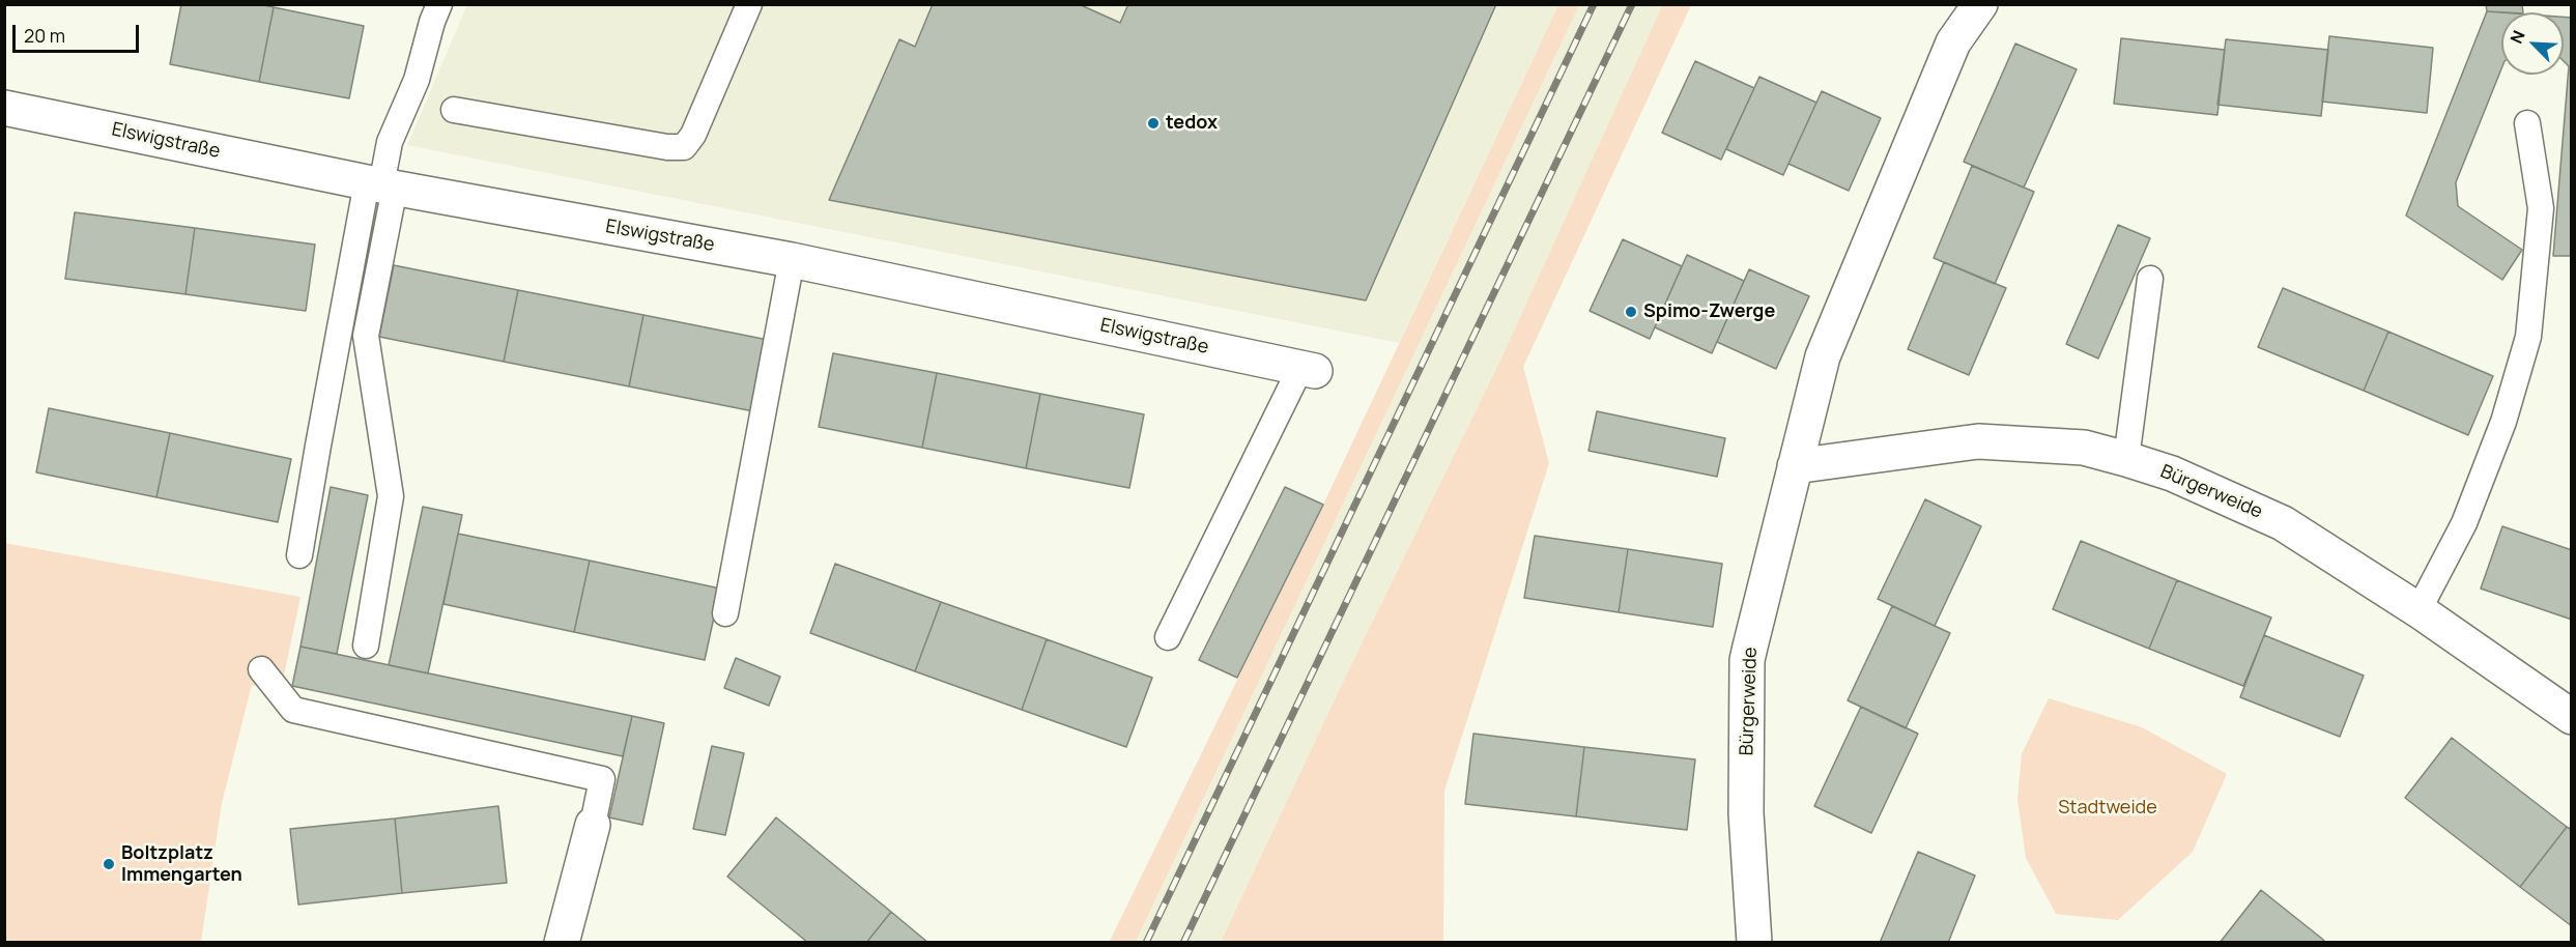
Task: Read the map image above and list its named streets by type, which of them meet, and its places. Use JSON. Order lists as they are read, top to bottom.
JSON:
{
  "streets": {
    "street": ["Elswigstraße", "Bürgerweide"]
  },
  "parks": ["Stadtweide"],
  "places": ["tedox", "Spimo-Zwerge", "Boltzplatz Immengarten"],
  "scale_bar": "20 m",
  "north": "top left"
}
